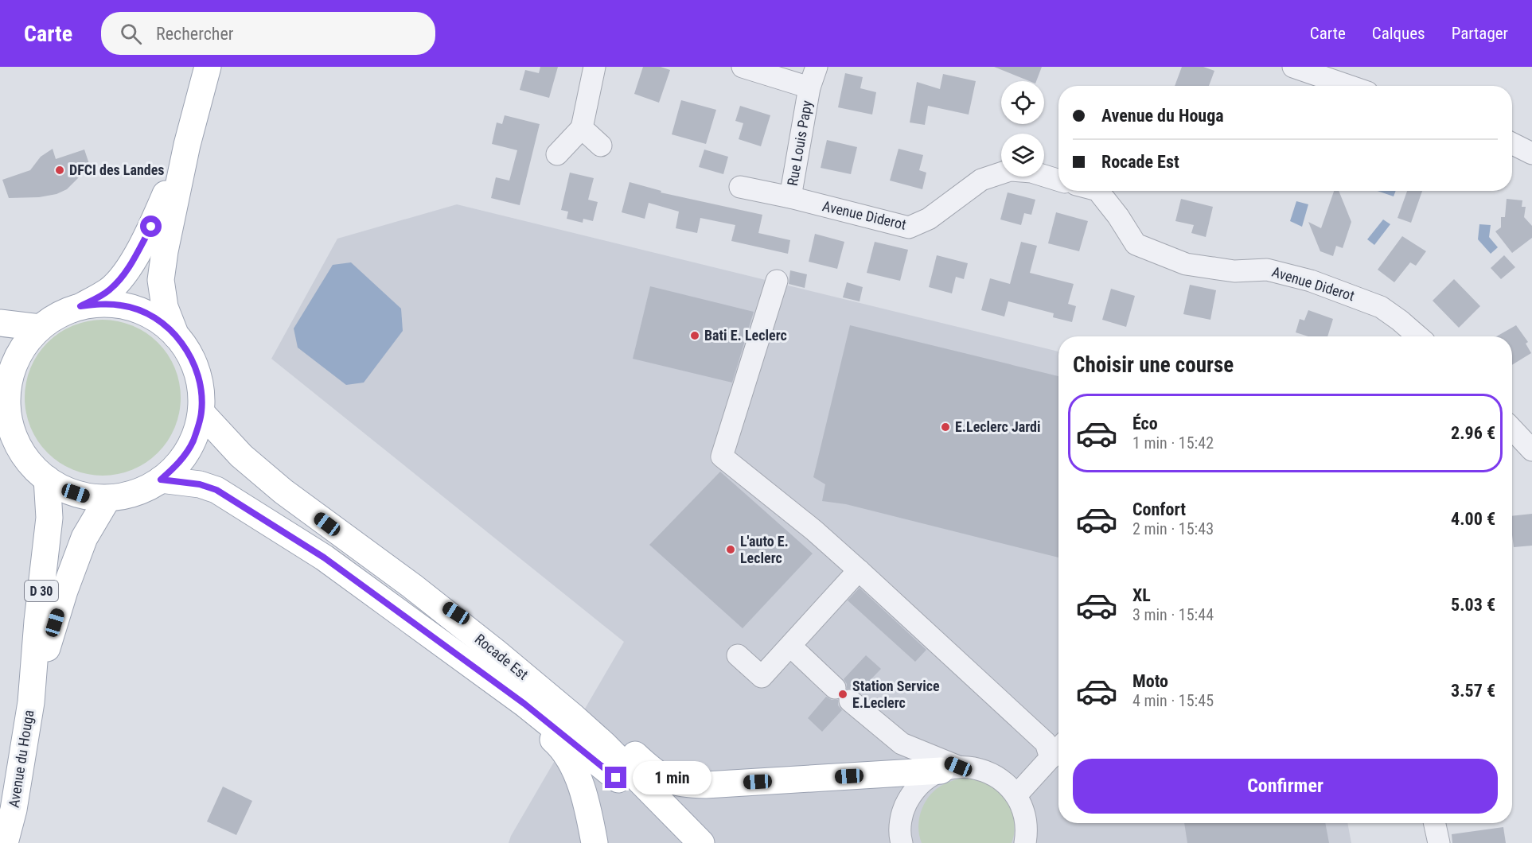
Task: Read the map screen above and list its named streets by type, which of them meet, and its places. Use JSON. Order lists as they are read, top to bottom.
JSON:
{
  "streets": {
    "main road": ["D 30", "Rocade Est", "Avenue du Houga"],
    "street": ["Rue Louis Papy", "Avenue Diderot"]
  },
  "crossings": [
    ["Rue Louis Papy", "Avenue Diderot"]
  ],
  "places": [
    "DFCI des Landes",
    "Bati E. Leclerc",
    "E.Leclerc Jardi",
    "L'auto E. Leclerc",
    "Station Service E.Leclerc"
  ],
  "page": {
    "header": "Carte",
    "search": "Rechercher",
    "nav": ["Carte", "Calques", "Partager"],
    "banner": ["Avenue du Houga", "Rocade Est"],
    "heading": "Choisir une course",
    "list": [
      {
        "name": "Éco",
        "note": "1 min · 15:42",
        "value": "2.96 €"
      },
      {
        "name": "Confort",
        "note": "2 min · 15:43",
        "value": "4.00 €"
      },
      {
        "name": "XL",
        "note": "3 min · 15:44",
        "value": "5.03 €"
      },
      {
        "name": "Moto",
        "note": "4 min · 15:45",
        "value": "3.57 €"
      }
    ],
    "buttons": "Confirmer",
    "bubble": "1 min"
  }
}
